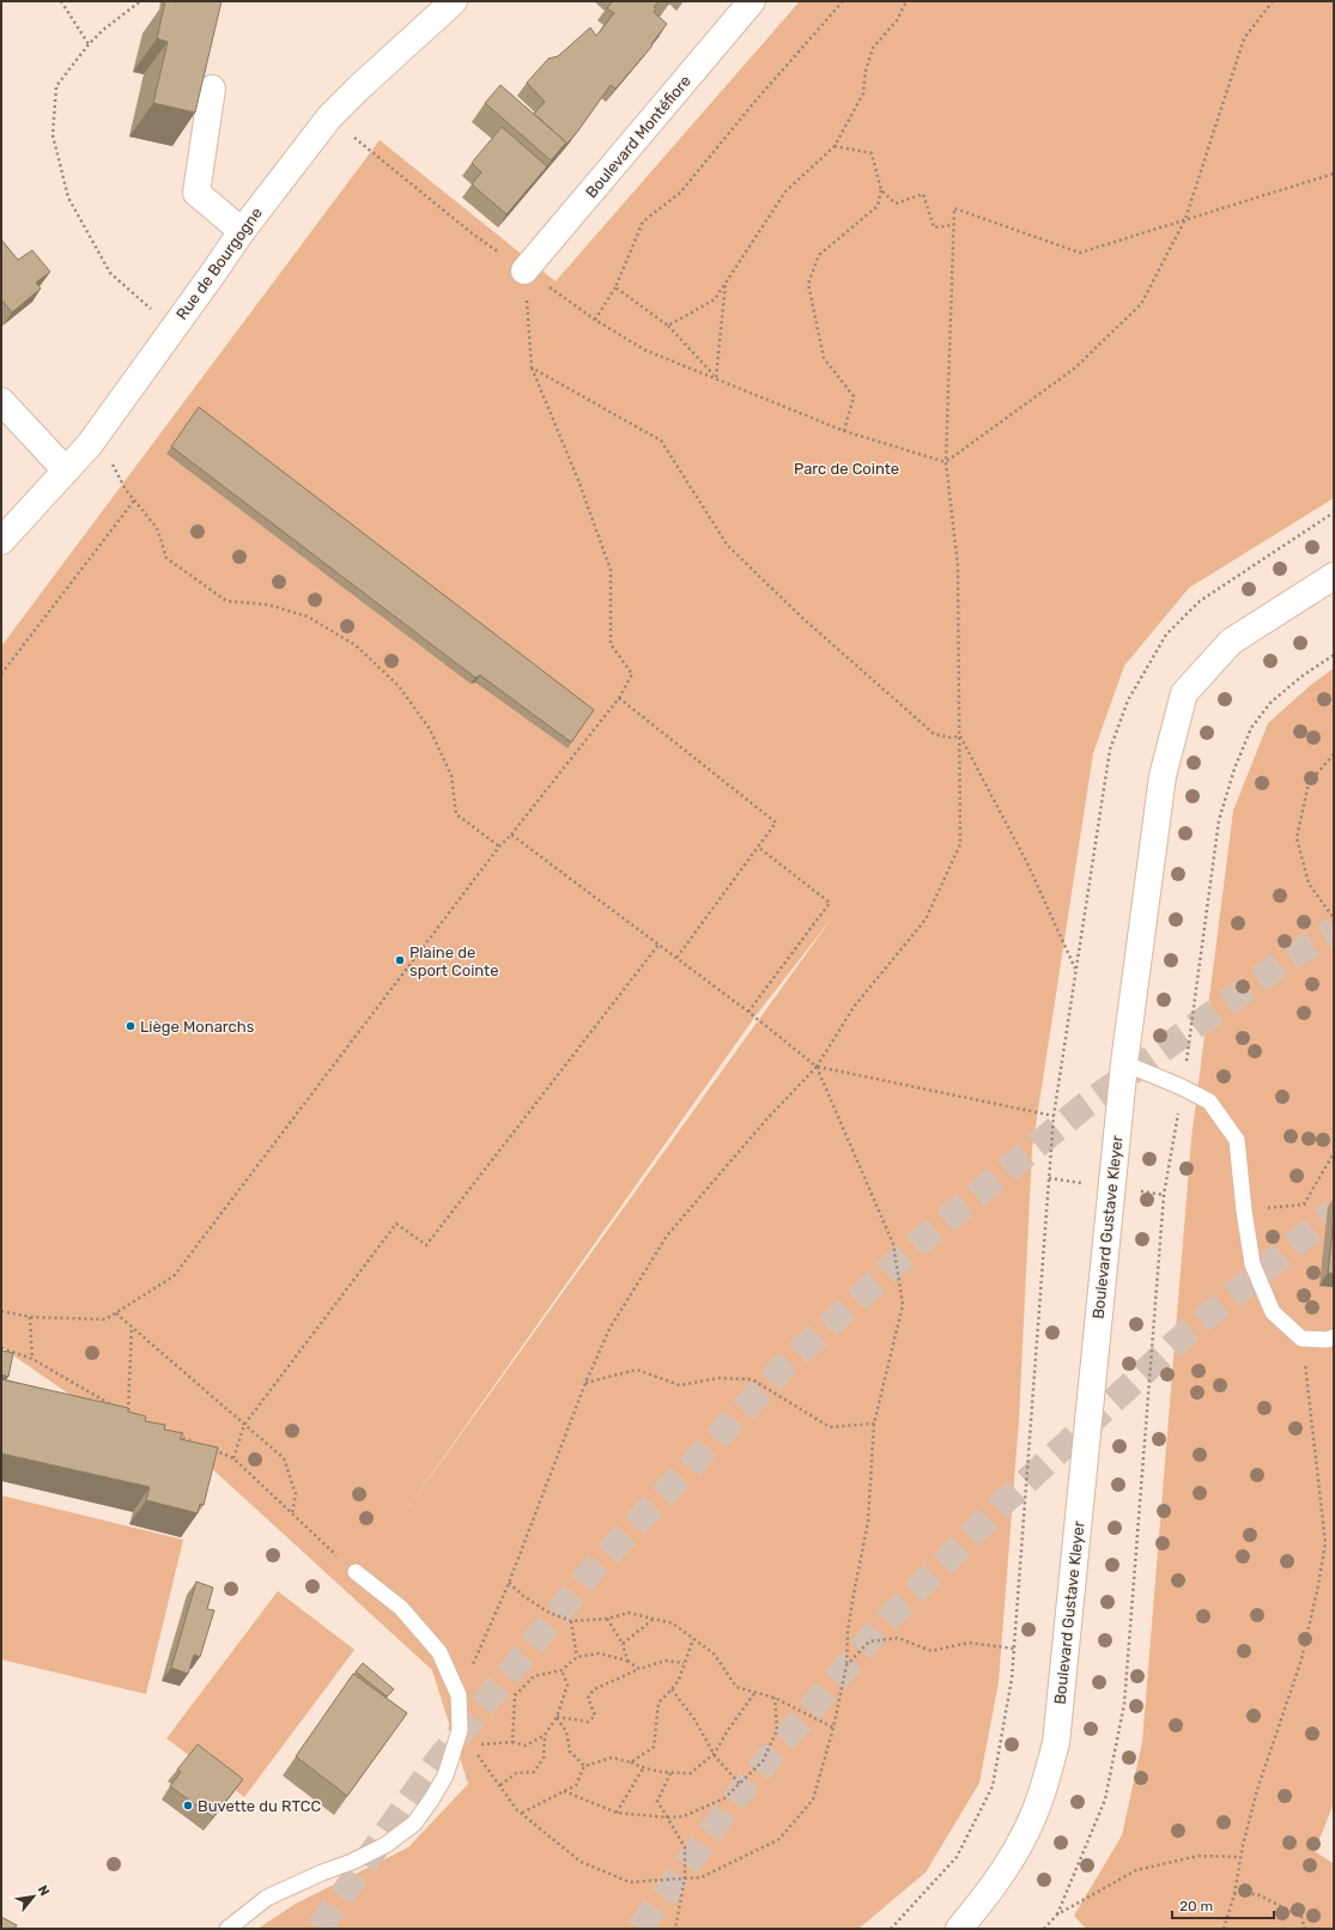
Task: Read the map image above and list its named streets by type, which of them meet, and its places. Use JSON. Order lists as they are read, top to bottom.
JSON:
{
  "streets": {
    "street": ["Boulevard Montéfiore", "Rue de Bourgogne", "Boulevard Gustave Kleyer"]
  },
  "parks": ["Parc de Cointe"],
  "places": ["Plaine de sport Cointe", "Liège Monarchs", "Buvette du RTCC"],
  "scale_bar": "20 m",
  "north": "top right"
}
